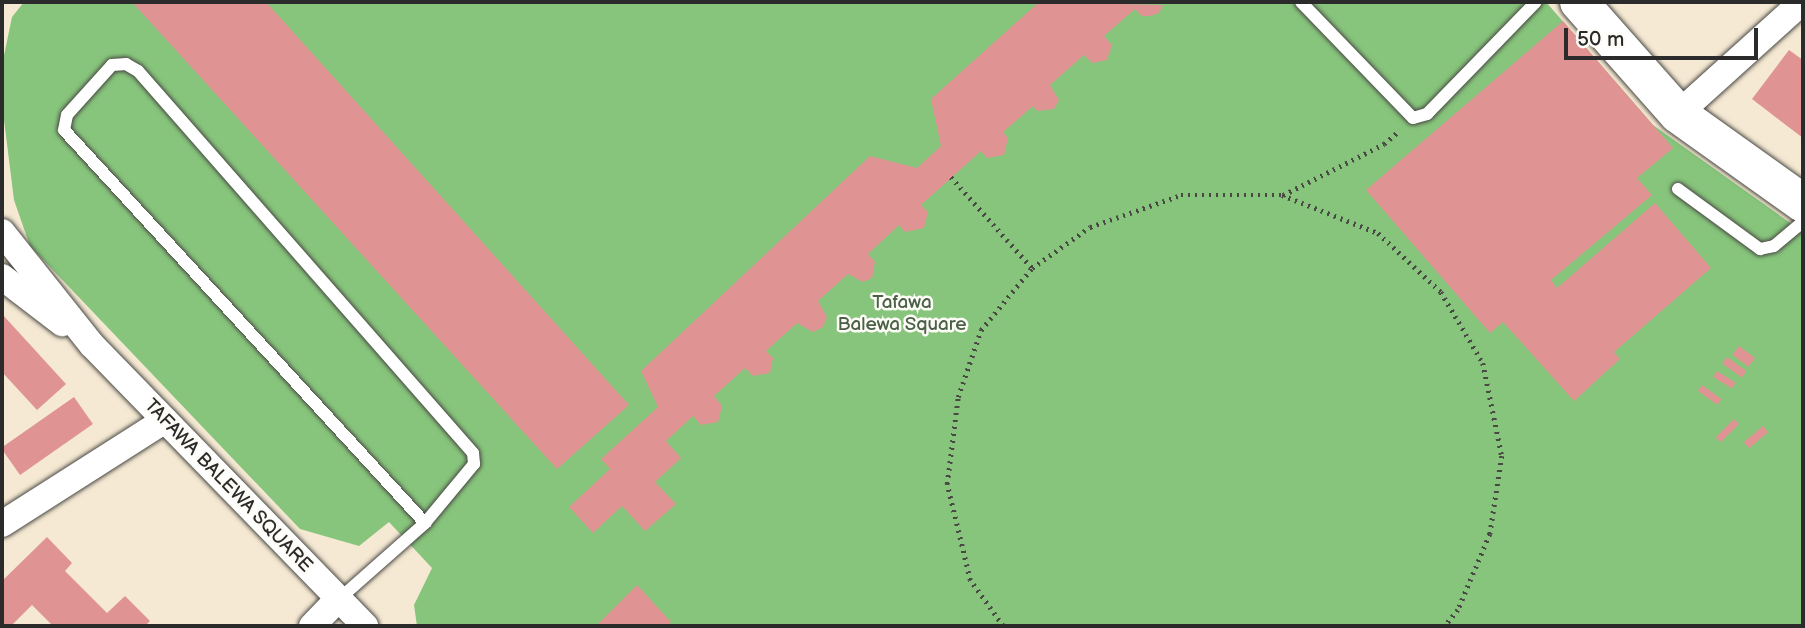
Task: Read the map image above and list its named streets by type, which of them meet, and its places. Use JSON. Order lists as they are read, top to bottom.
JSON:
{
  "streets": {
    "street": ["TAFAWA BALEWA SQUARE"]
  },
  "parks": ["Tafawa Balewa Square"],
  "scale_bar": "50 m"
}
